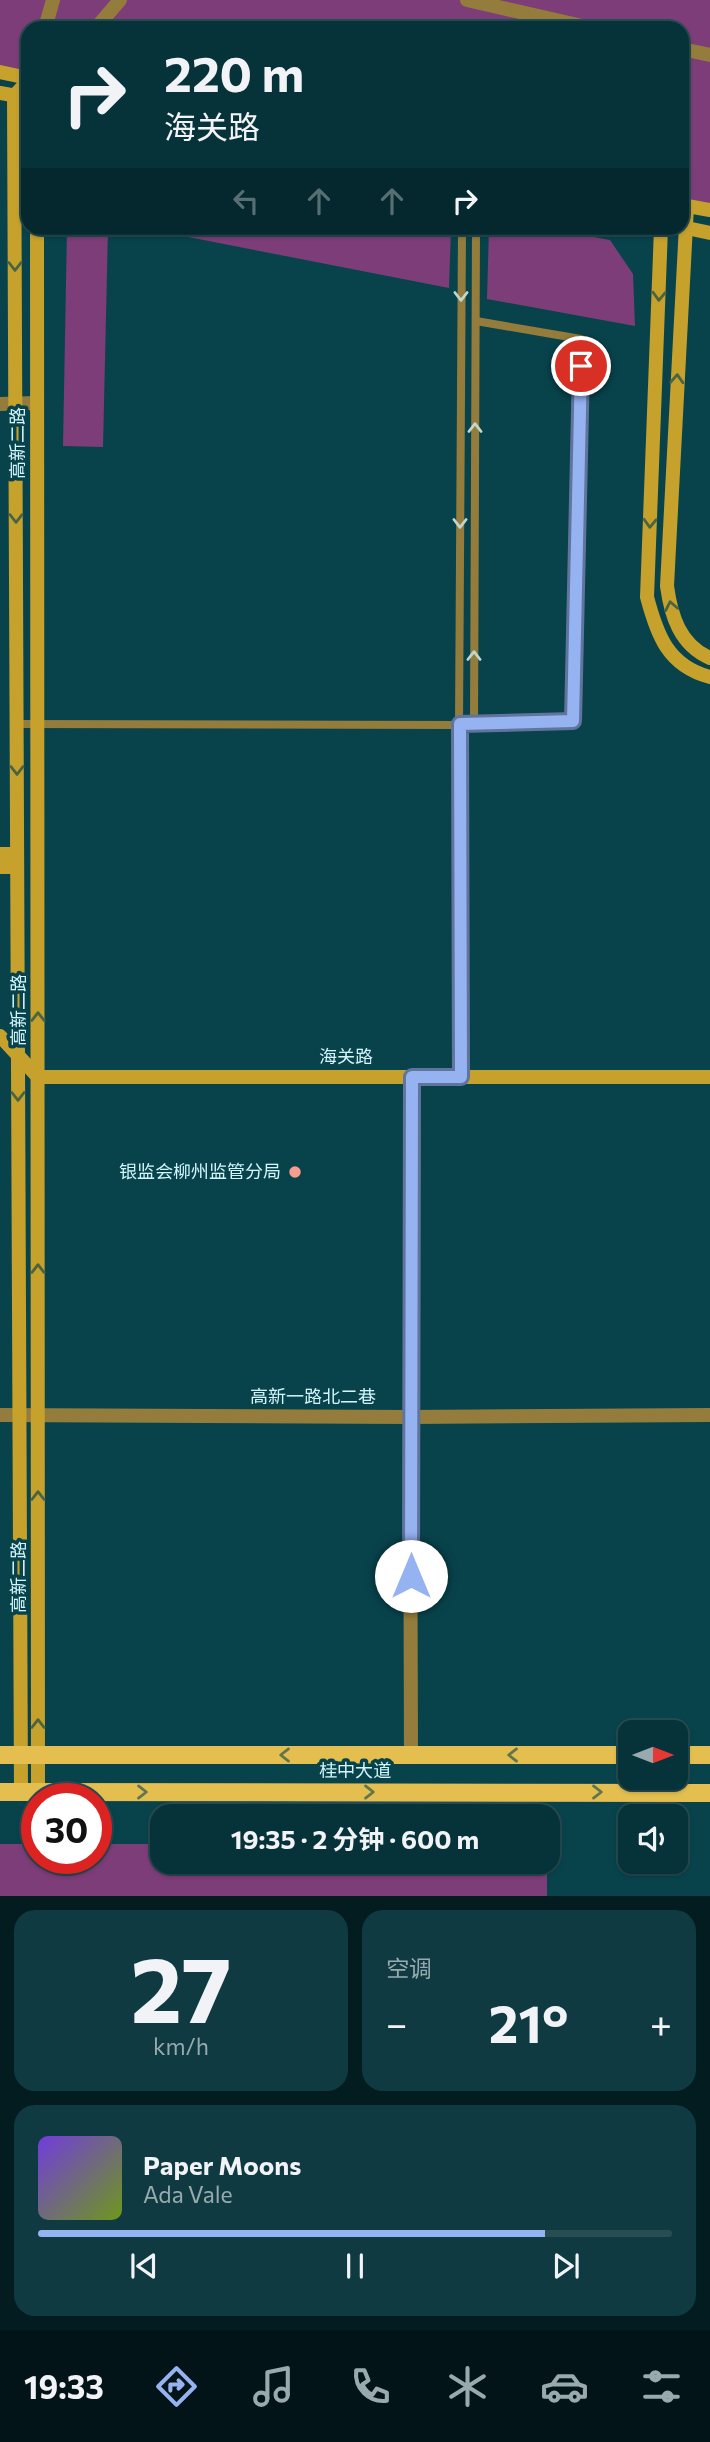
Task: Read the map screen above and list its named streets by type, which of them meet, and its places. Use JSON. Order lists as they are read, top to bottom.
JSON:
{
  "streets": {
    "main road": ["桂中大道"],
    "street": ["高新二路", "海关路", "高新一路北二巷"]
  },
  "crossings": [
    ["高新二路", "海关路"],
    ["高新二路", "高新一路北二巷"],
    ["高新二路", "桂中大道"]
  ],
  "places": ["银监会柳州监管分局"],
  "north": "right",
  "page": {
    "turn": ["220 m", "海关路"],
    "limit": "30",
    "trip": "19:35 · 2 分钟 · 600 m",
    "tile": [
      ["27", "km/h"],
      "空调"
    ],
    "heat": ["−", "21°", "+"],
    "song": ["Paper Moons", "Ada Vale"],
    "tabs": "19:33"
  }
}
